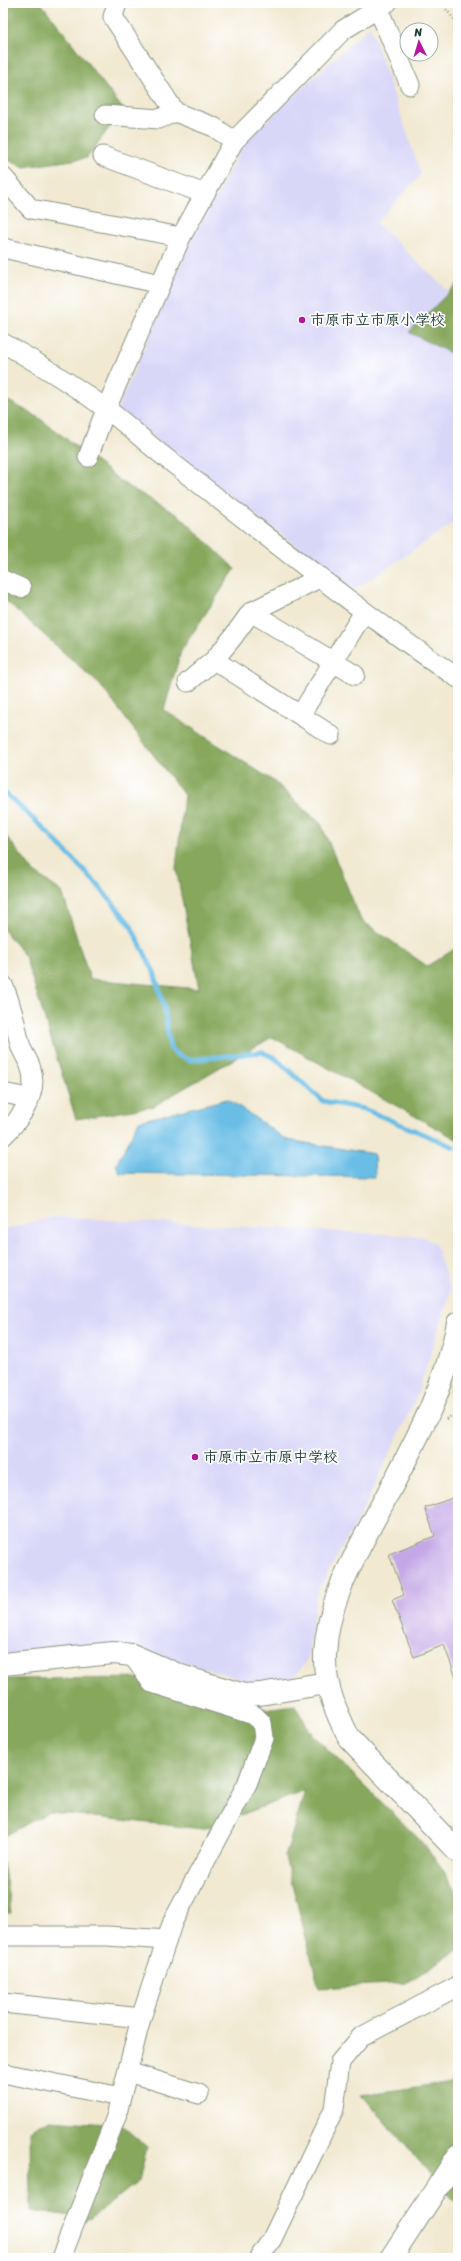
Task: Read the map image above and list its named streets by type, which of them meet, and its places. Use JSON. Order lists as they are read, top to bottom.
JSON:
{
  "places": ["市原市立市原小学校", "市原市立市原中学校"],
  "north": "top"
}
